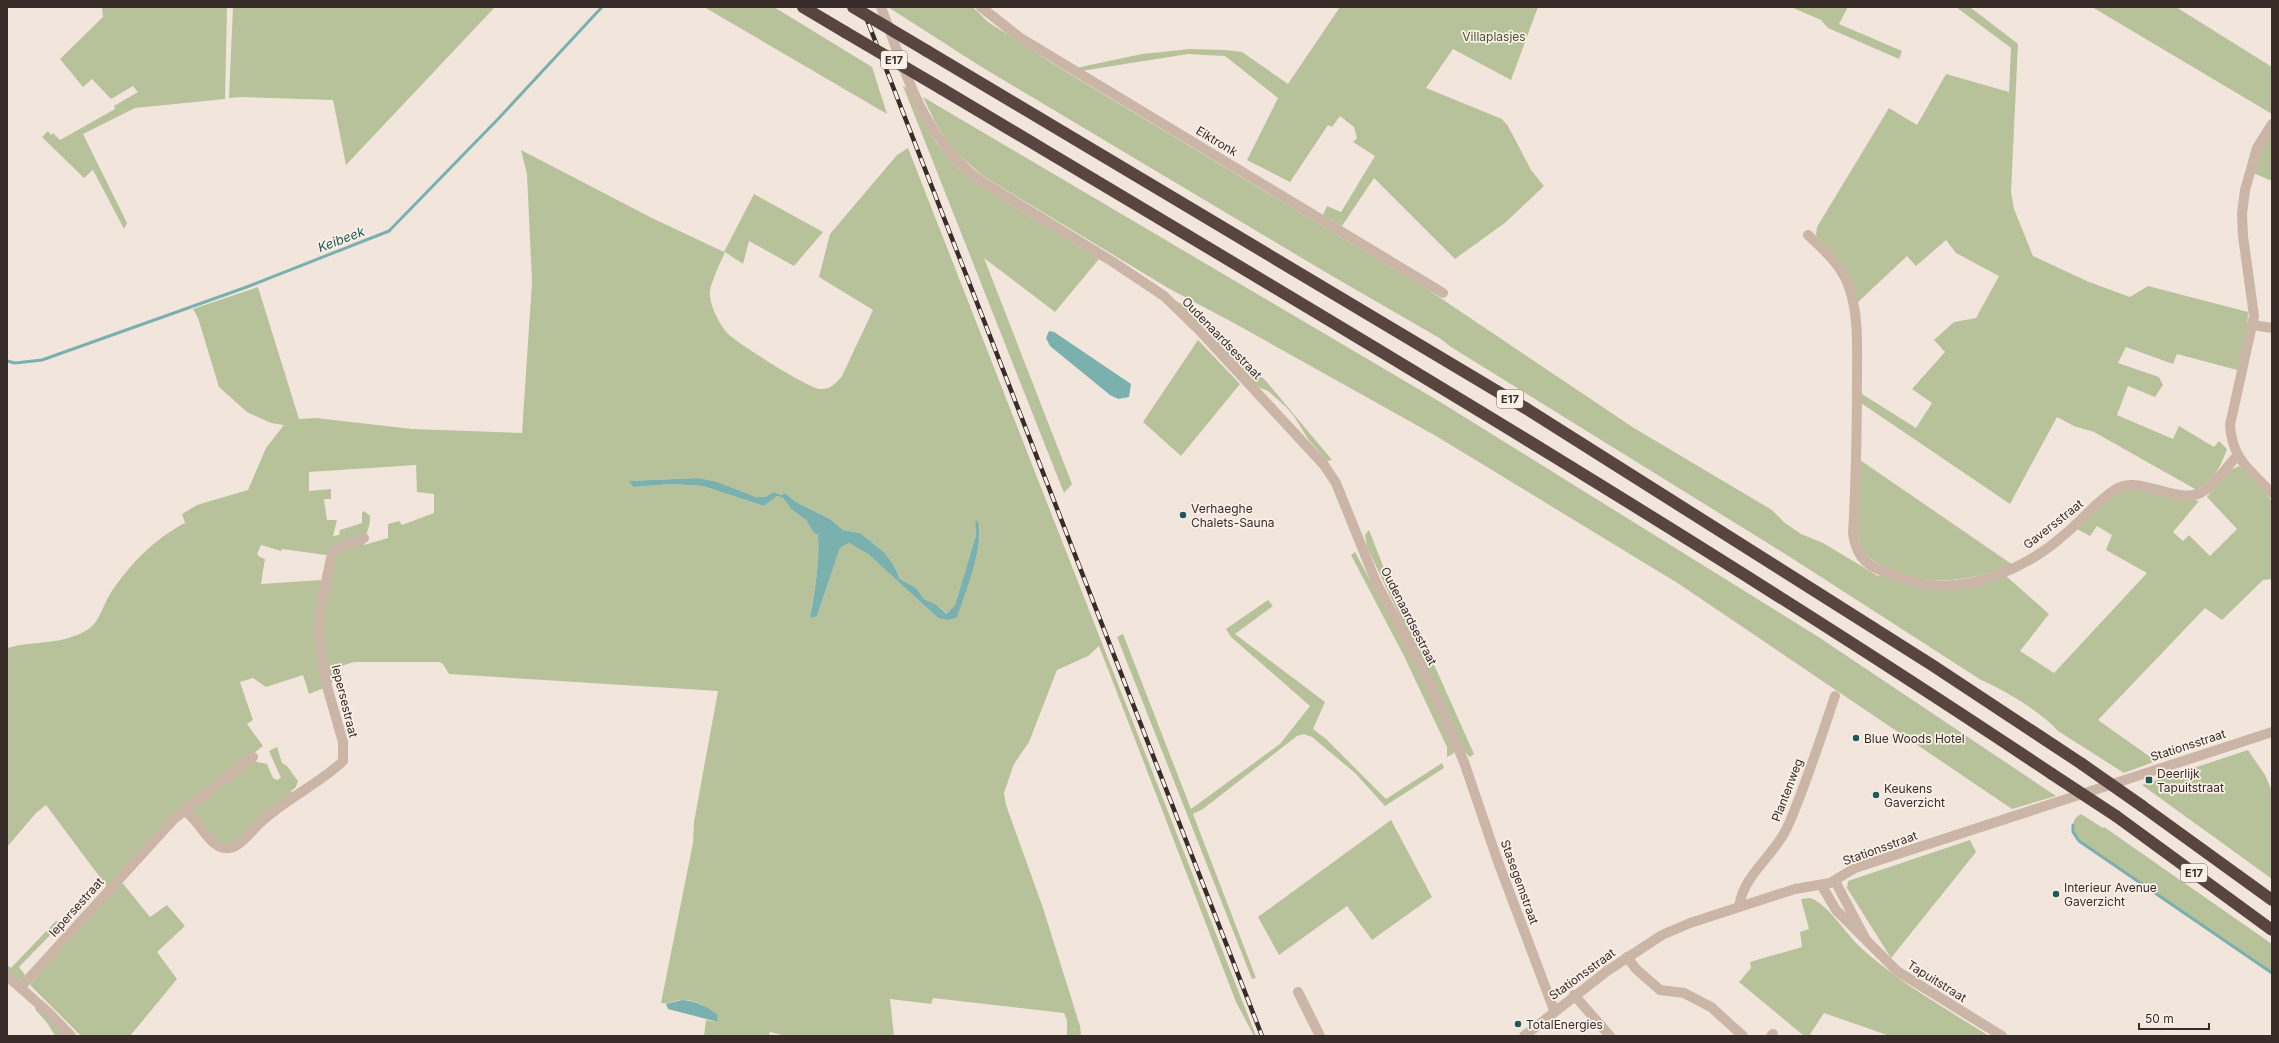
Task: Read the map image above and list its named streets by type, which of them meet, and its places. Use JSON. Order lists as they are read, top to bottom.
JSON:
{
  "streets": {
    "highway": ["E17"],
    "street": [
      "Eiktronk",
      "Oudenaardsestraat",
      "Gaversstraat",
      "Iepersestraat",
      "Stationsstraat",
      "Plantenweg",
      "Stasegemstraat",
      "Tapuitstraat"
    ]
  },
  "crossings": [
    ["Oudenaardsestraat", "Stasegemstraat"],
    ["Stationsstraat", "Plantenweg"],
    ["Stationsstraat", "Stasegemstraat"],
    ["Stationsstraat", "Tapuitstraat"]
  ],
  "water": ["Keibeek"],
  "parks": ["Villaplasjes"],
  "places": {
    "other": [
      "Verhaeghe Chalets-Sauna",
      "Blue Woods Hotel",
      "Keukens Gaverzicht",
      "Interieur Avenue Gaverzicht",
      "TotalEnergies"
    ],
    "transit": ["Deerlijk Tapuitstraat"]
  },
  "scale_bar": "50 m"
}
